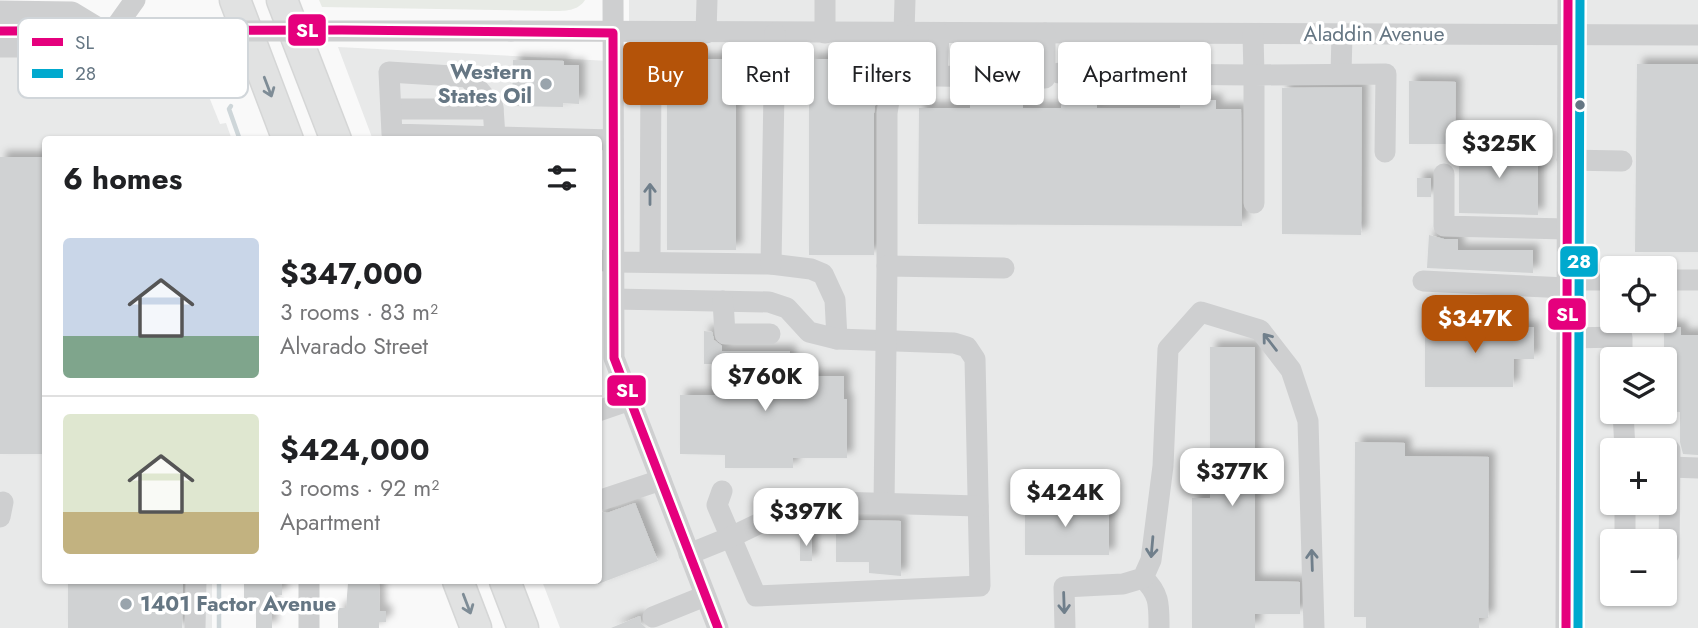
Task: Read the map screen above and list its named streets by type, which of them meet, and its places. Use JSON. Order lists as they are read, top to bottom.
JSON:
{
  "streets": {
    "street": ["Aladdin Avenue"]
  },
  "places": ["Western States Oil", "1401 Factor Avenue"],
  "lines": ["transit line SL", "transit line 28"],
  "legend": ["SL", "28"],
  "page": {
    "chip": [
      "Buy",
      "Rent",
      "Filters",
      "New",
      "Apartment"
    ],
    "price": [
      "$325K",
      "$347K",
      "$760K",
      "$377K",
      "$424K",
      "$397K"
    ],
    "heading": "6 homes",
    "list": [
      {
        "name": "$347,000",
        "note": "3 rooms · 83 m² · Alvarado Street"
      },
      {
        "name": "$424,000",
        "note": "3 rooms · 92 m² · Apartment"
      }
    ],
    "map_buttons": ["+", "−"]
  }
}
